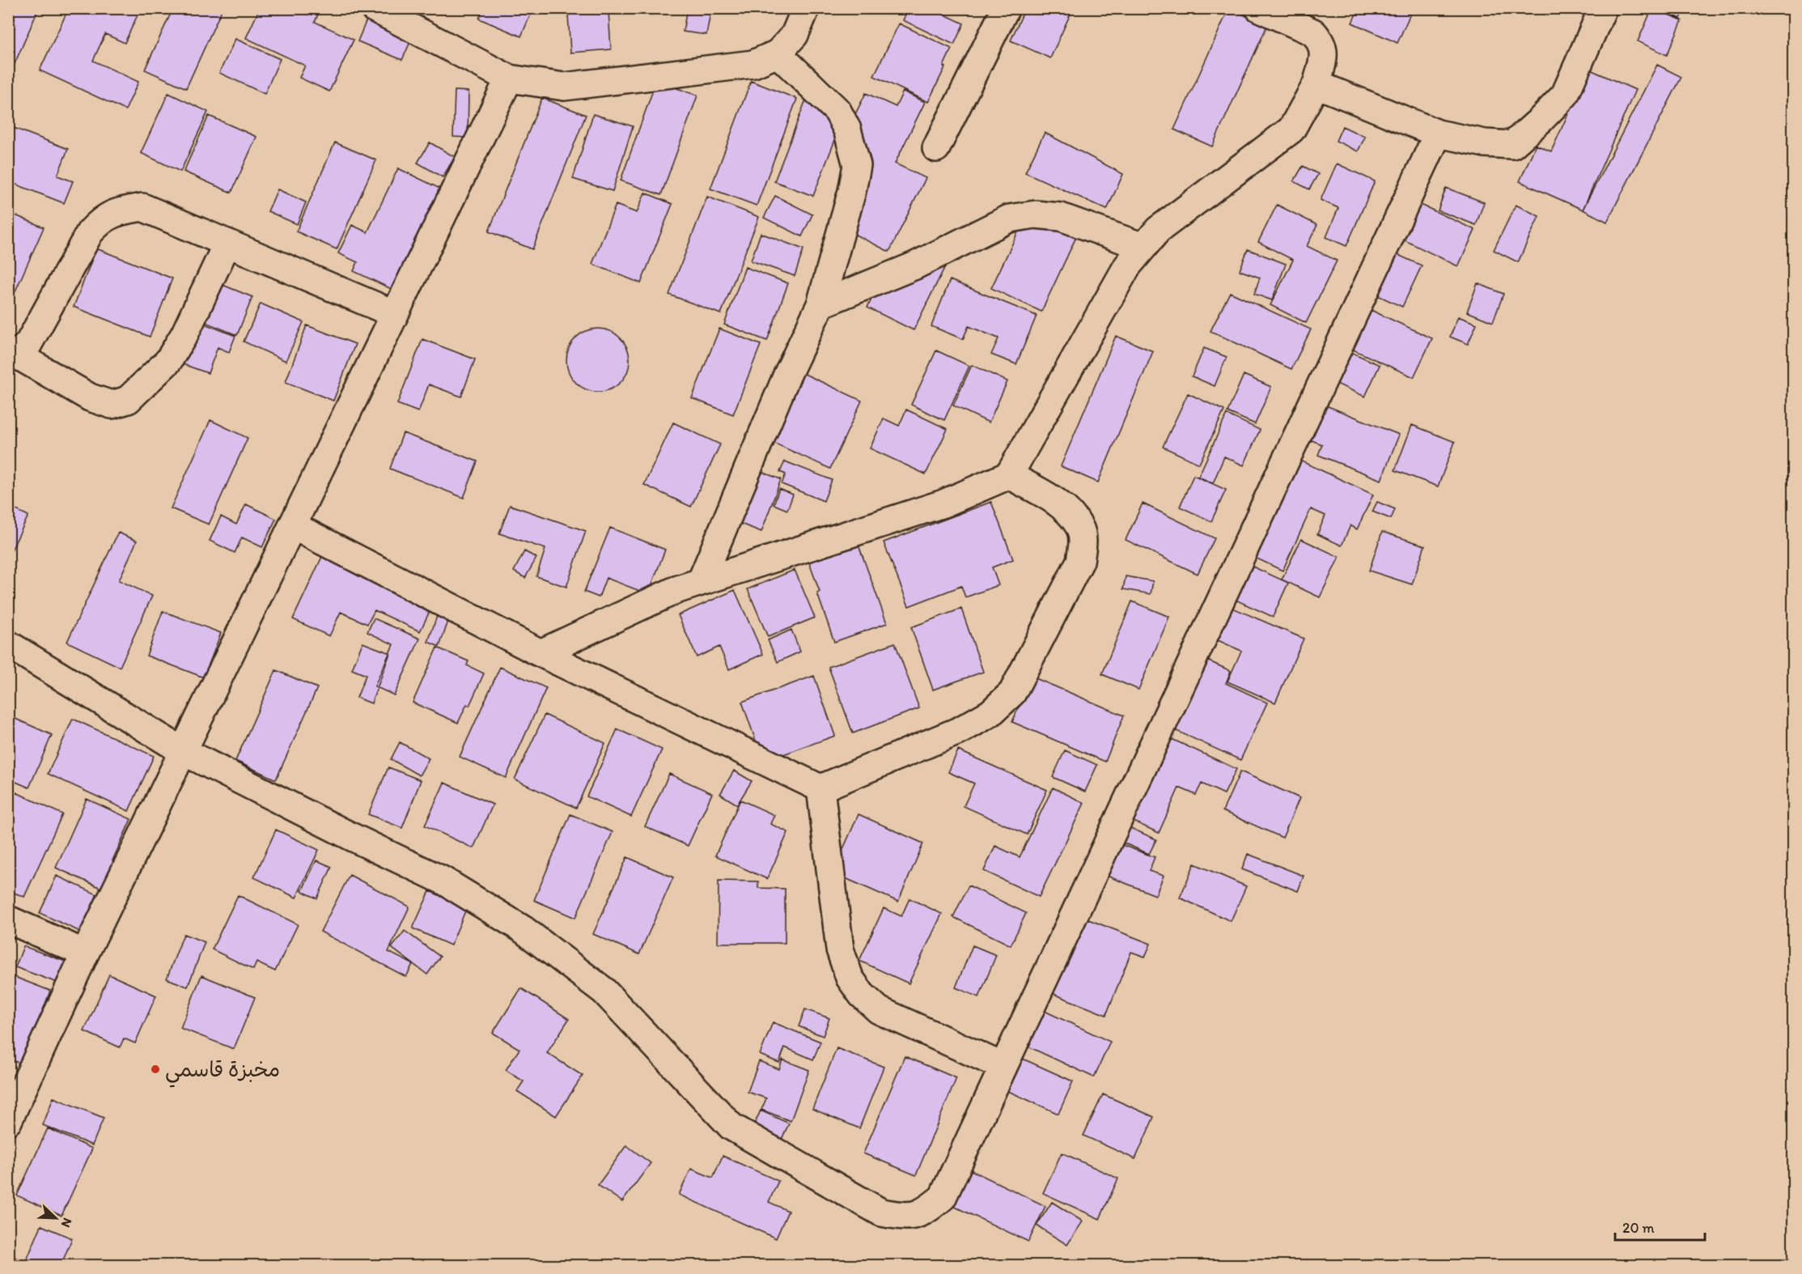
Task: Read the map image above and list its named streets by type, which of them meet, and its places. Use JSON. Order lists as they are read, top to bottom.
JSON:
{
  "places": ["مخبزة قاسمي"],
  "scale_bar": "20 m",
  "north": "bottom right"
}
